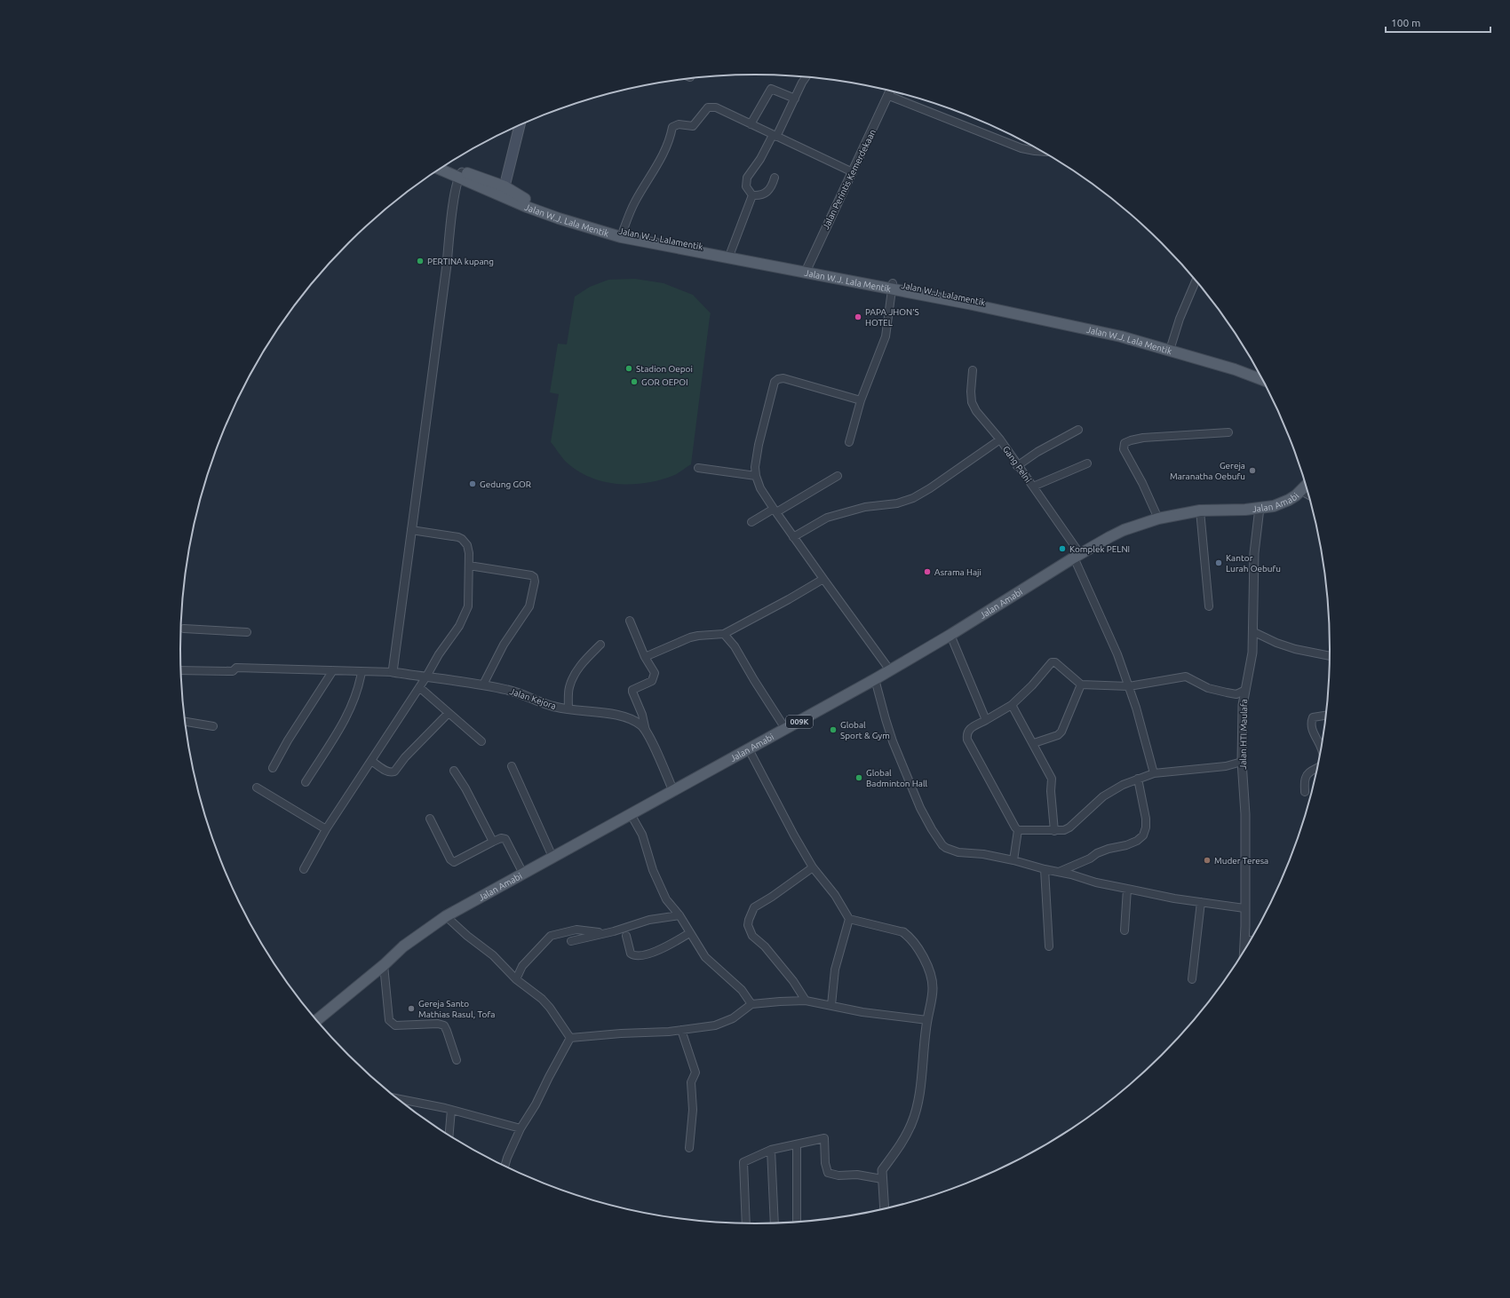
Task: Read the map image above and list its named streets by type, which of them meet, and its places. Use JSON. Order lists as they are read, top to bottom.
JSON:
{
  "streets": {
    "main road": [
      "Jalan W.J. Lala Mentik",
      "Jalan W.J. Lalamentik",
      "Jalan Amabi",
      "009K"
    ],
    "street": [
      "Jalan Perintis Kemerdekaan",
      "Gang Pelni",
      "Jalan Kejora",
      "Jalan HTI Maulafa"
    ]
  },
  "crossings": [
    ["Jalan Perintis Kemerdekaan", "Jalan W.J. Lala Mentik"],
    ["Jalan W.J. Lala Mentik", "Jalan W.J. Lalamentik"],
    ["Gang Pelni", "Jalan Amabi"],
    ["Jalan Amabi", "Jalan Kejora"],
    ["Jalan Amabi", "Jalan HTI Maulafa"]
  ],
  "places": [
    "PERTINA kupang",
    "PAPA JHON'S HOTEL",
    "Stadion Oepoi",
    "GOR OEPOI",
    "Gereja Maranatha Oebufu",
    "Gedung GOR",
    "Komplek PELNI",
    "Kantor Lurah Oebufu",
    "Asrama Haji",
    "Global Sport & Gym",
    "Global Badminton Hall",
    "Muder Teresa",
    "Gereja Santo Mathias Rasul, Tofa"
  ],
  "scale_bar": "100 m"
}
